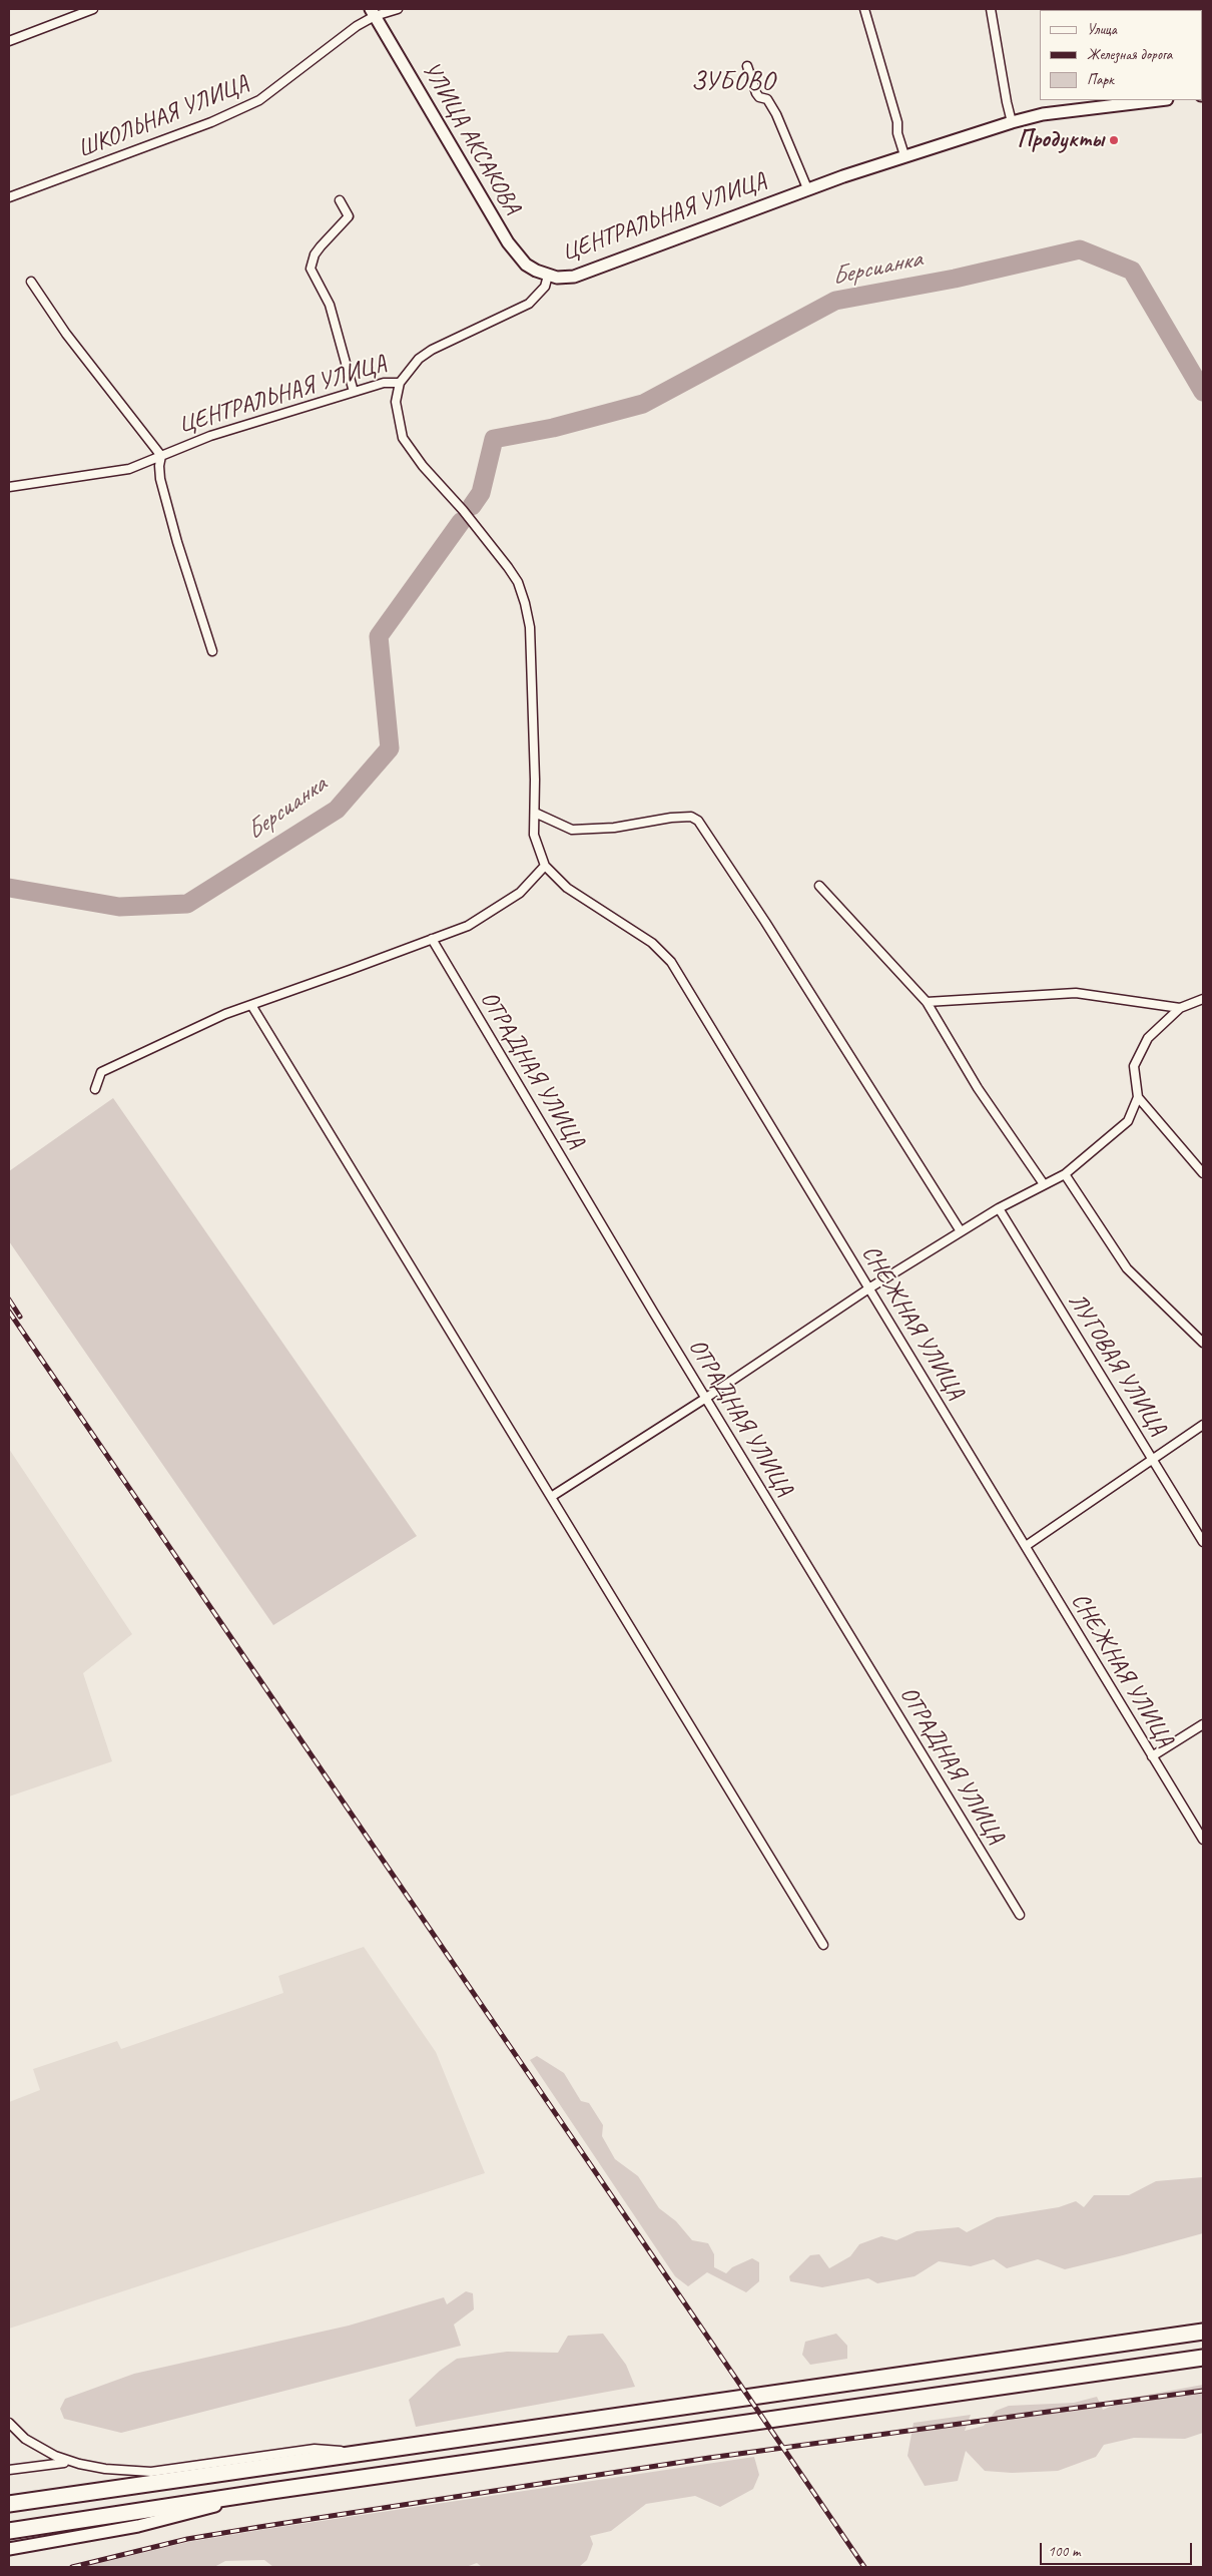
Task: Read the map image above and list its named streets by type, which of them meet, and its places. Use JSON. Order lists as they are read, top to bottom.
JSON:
{
  "streets": {
    "street": [
      "ШКОЛЬНАЯ УЛИЦА",
      "УЛИЦА АКСАКОВА",
      "ЦЕНТРАЛЬНАЯ УЛИЦА",
      "ОТРАДНАЯ УЛИЦА",
      "СНЕЖНАЯ УЛИЦА",
      "ЛУГОВАЯ УЛИЦА"
    ]
  },
  "crossings": [
    ["ШКОЛЬНАЯ УЛИЦА", "УЛИЦА АКСАКОВА"],
    ["УЛИЦА АКСАКОВА", "ЦЕНТРАЛЬНАЯ УЛИЦА"]
  ],
  "districts": ["ЗУБОВО"],
  "water": ["Берсианка"],
  "places": ["Продукты"],
  "legend": ["Улица", "Железная дорога", "Парк"],
  "scale_bar": "100 m"
}
